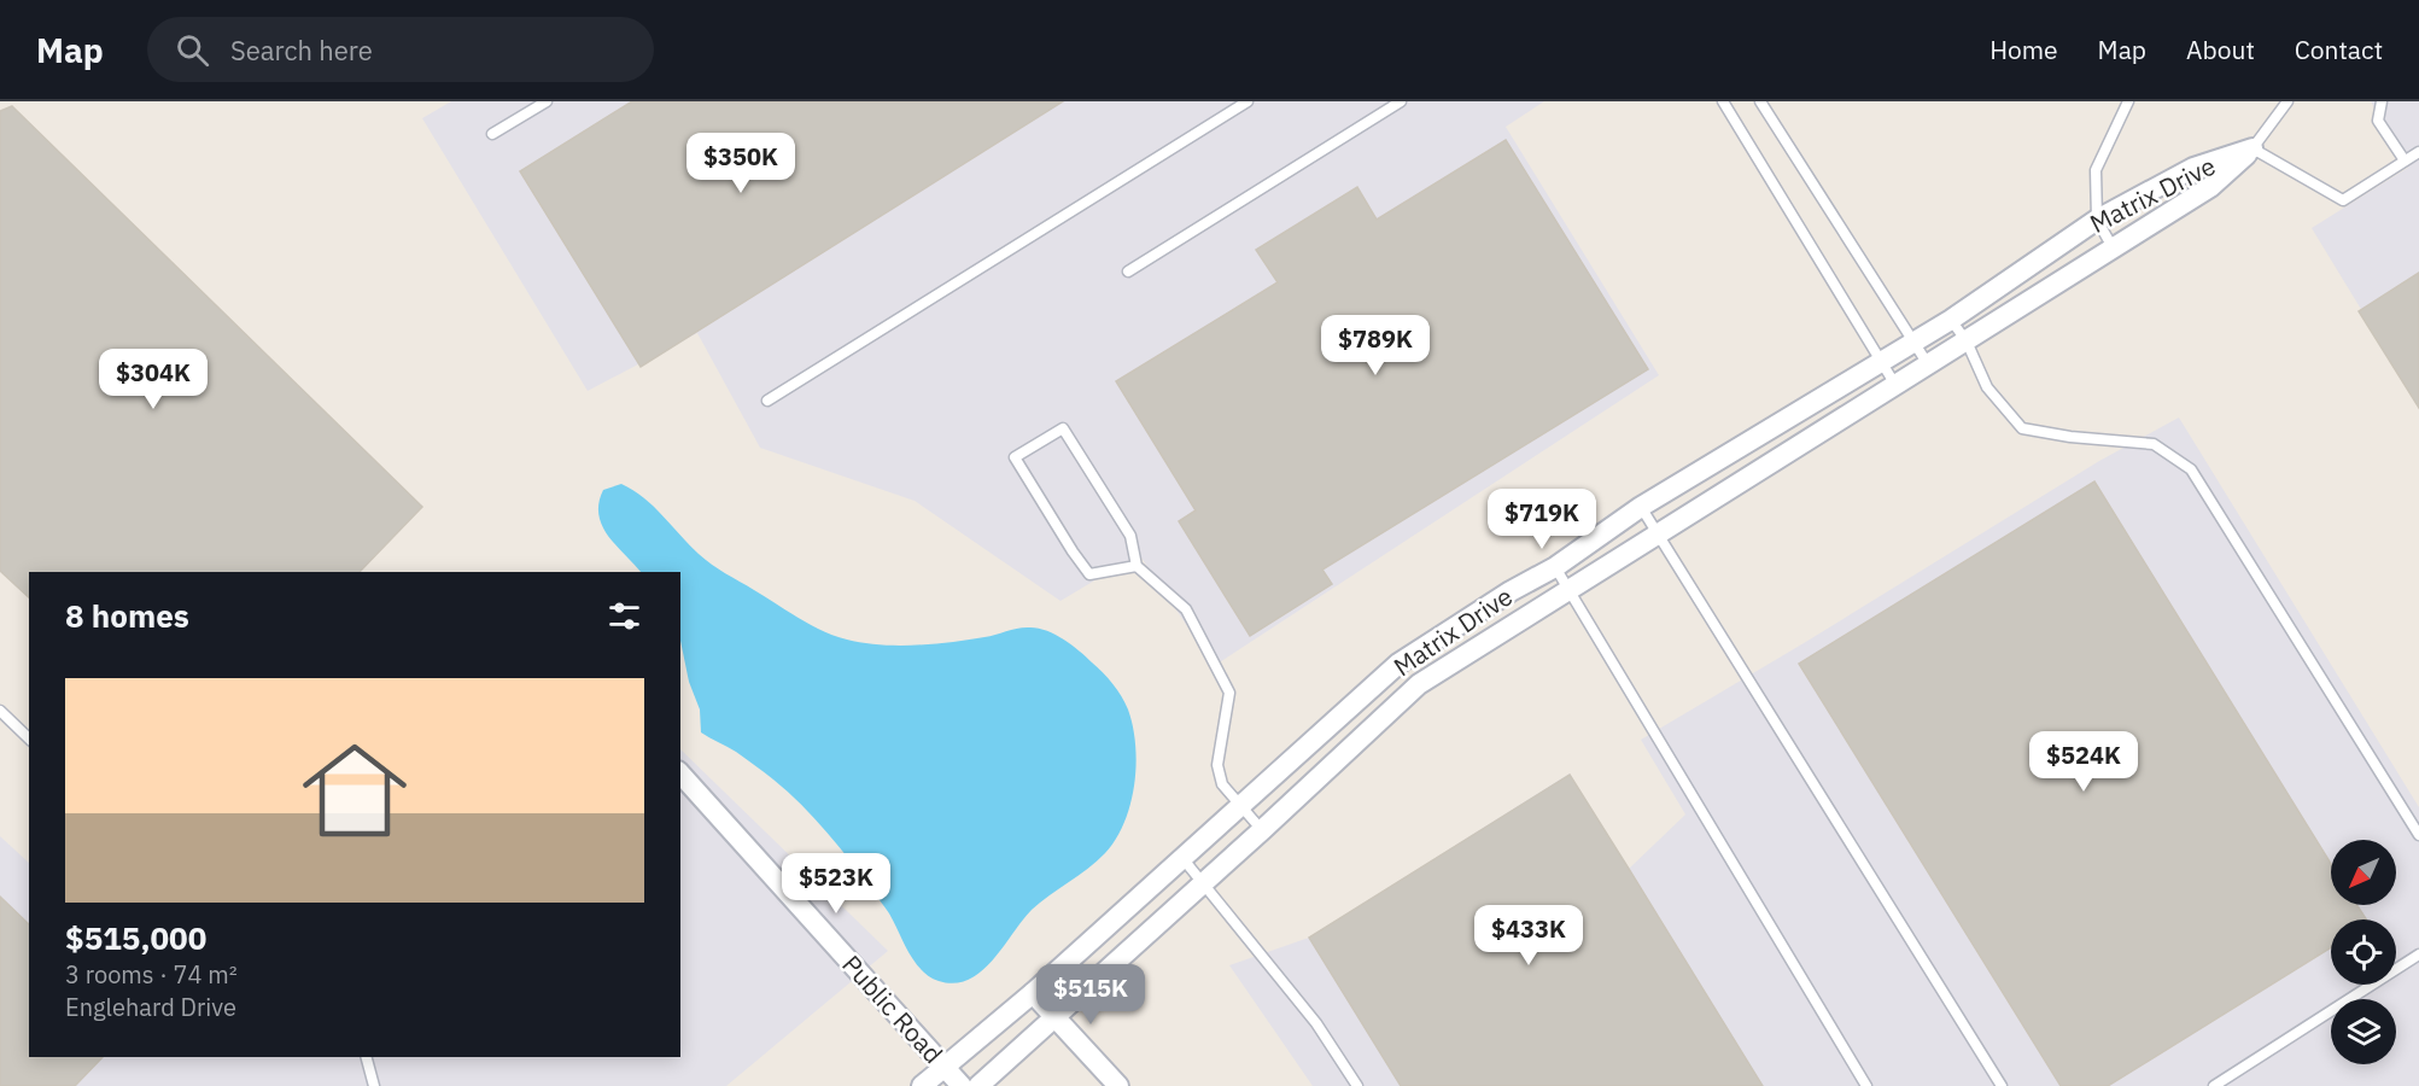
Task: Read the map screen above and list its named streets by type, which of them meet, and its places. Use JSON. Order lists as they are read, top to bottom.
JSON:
{
  "streets": {
    "street": ["Matrix Drive", "Public Road"]
  },
  "crossings": [
    ["Matrix Drive", "Public Road"]
  ],
  "north": "bottom left",
  "page": {
    "header": "Map",
    "search": "Search here",
    "nav": [
      "Home",
      "Map",
      "About",
      "Contact"
    ],
    "price": [
      "$350K",
      "$789K",
      "$304K",
      "$719K",
      "$524K",
      "$523K",
      "$433K",
      "$515K"
    ],
    "heading": "8 homes",
    "list": [
      {
        "name": "$515,000",
        "note": "3 rooms · 74 m² · Englehard Drive"
      }
    ]
  }
}
